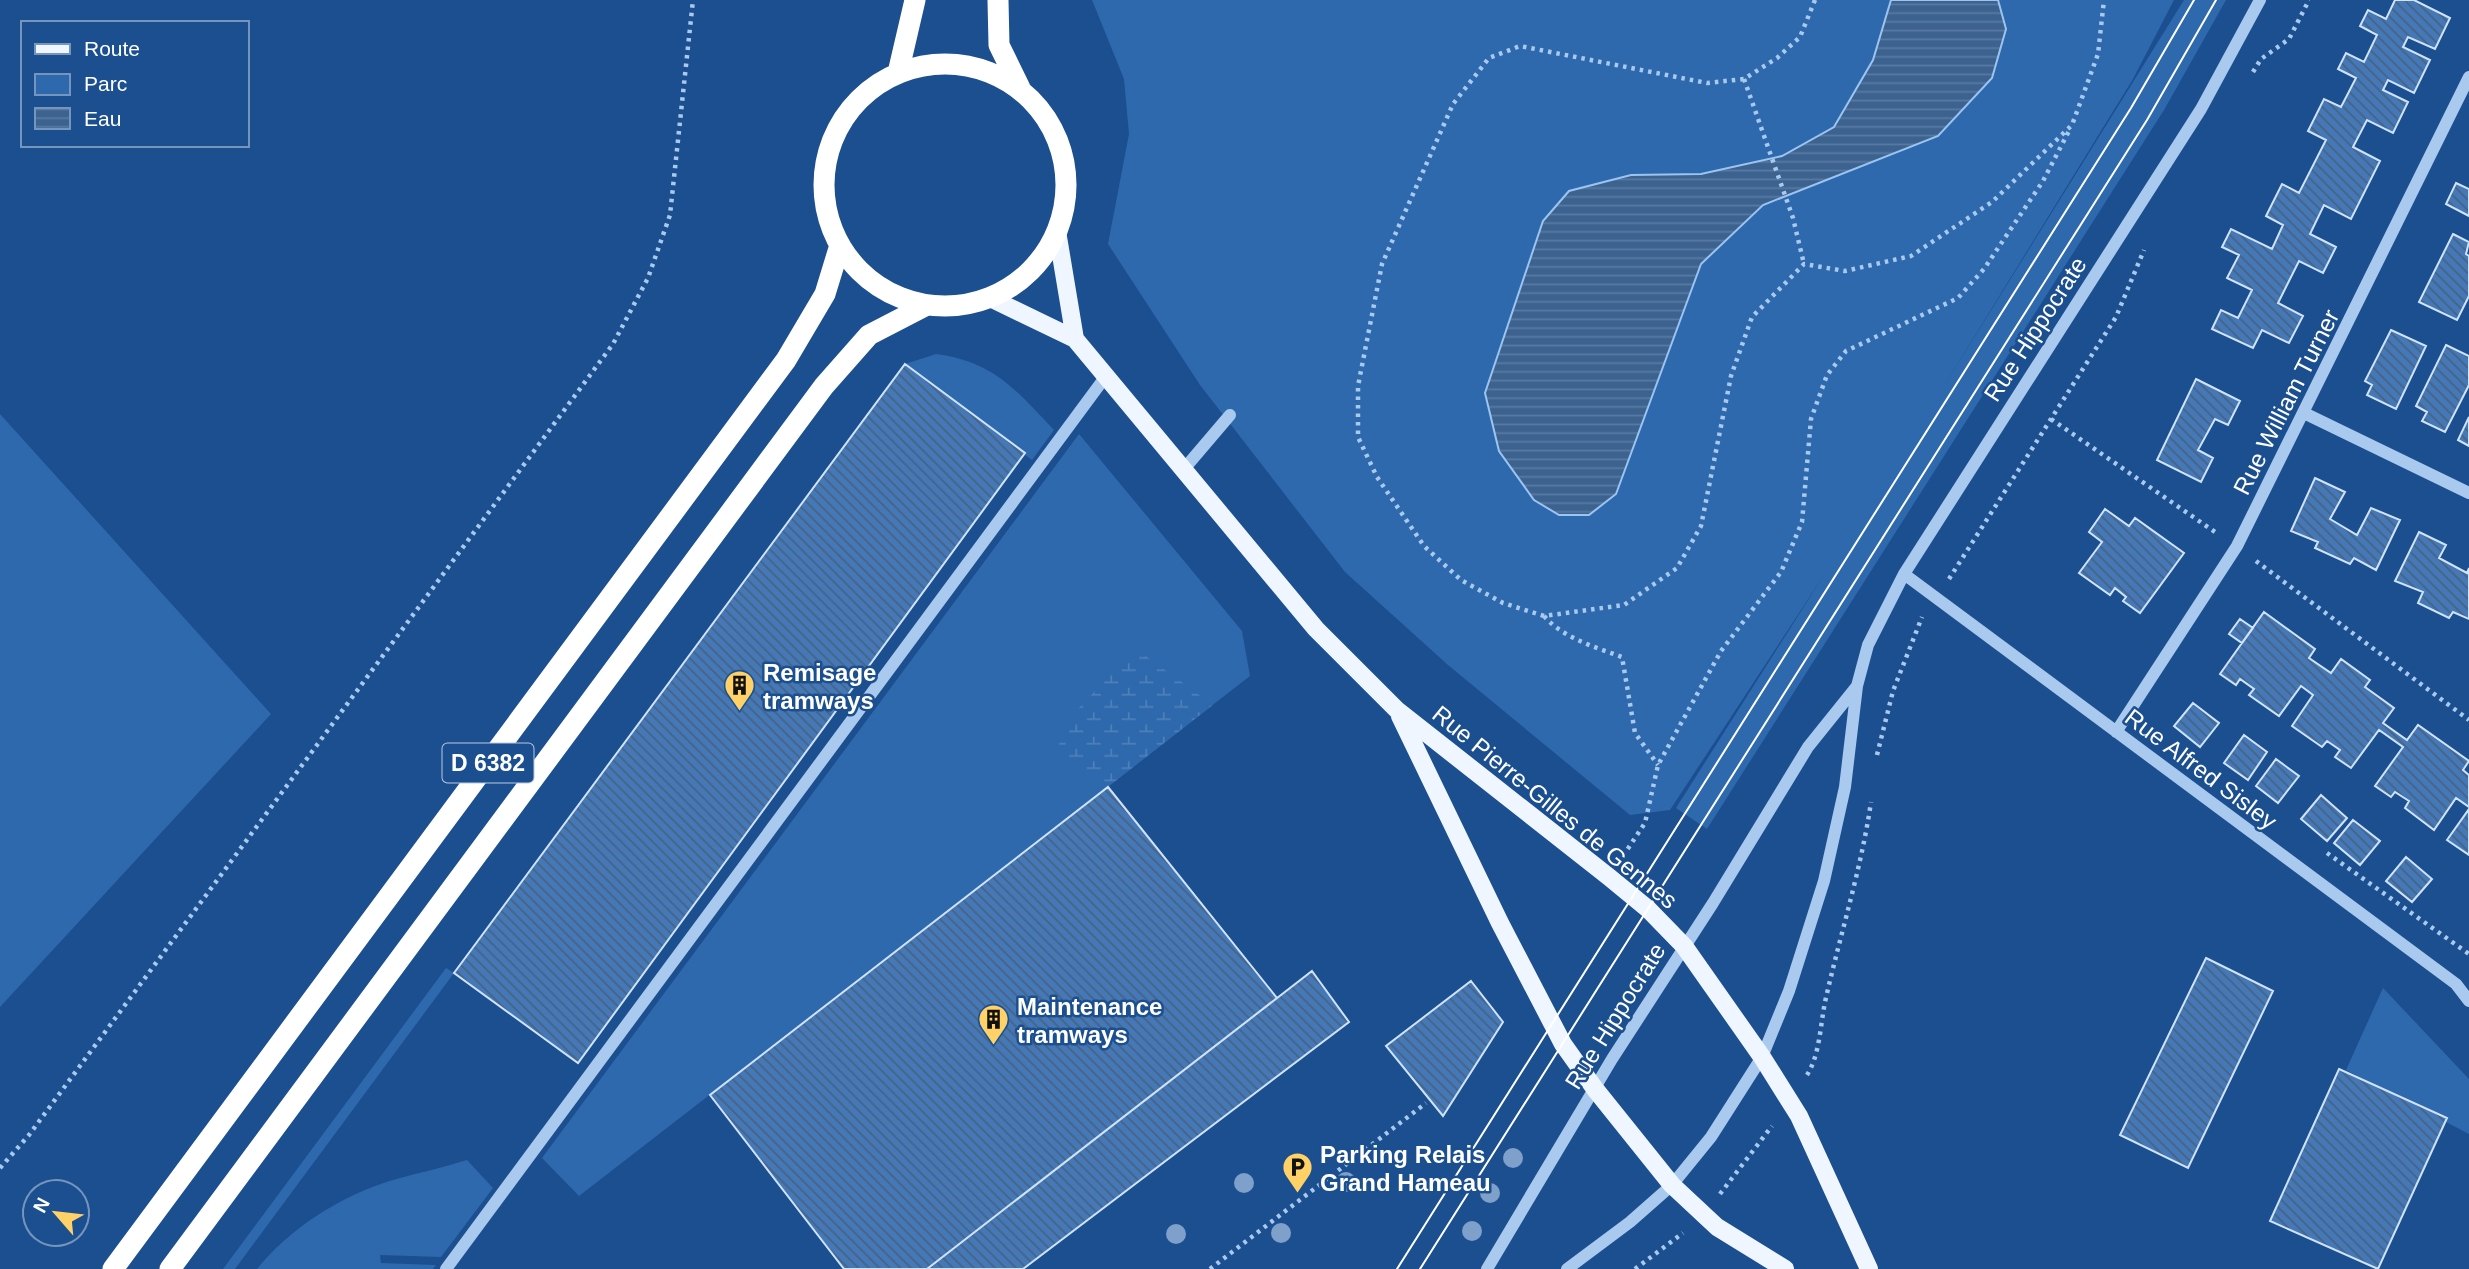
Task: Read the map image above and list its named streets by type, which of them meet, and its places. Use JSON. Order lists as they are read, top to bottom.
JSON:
{
  "streets": {
    "highway": ["D 6382"],
    "main road": ["Rue Pierre-Gilles de Gennes"],
    "street": ["Rue Hippocrate", "Rue William Turner", "Rue Alfred Sisley"]
  },
  "crossings": [
    ["Rue Hippocrate", "Rue Alfred Sisley"],
    ["Rue Hippocrate", "Rue Pierre-Gilles de Gennes"],
    ["Rue William Turner", "Rue Alfred Sisley"],
    ["D 6382", "Rue Pierre-Gilles de Gennes"]
  ],
  "places": {
    "building": ["Remisage tramways", "Maintenance tramways"],
    "parking": ["Parking Relais Grand Hameau"]
  },
  "legend": ["Route", "Parc", "Eau"],
  "north": "top left"
}
